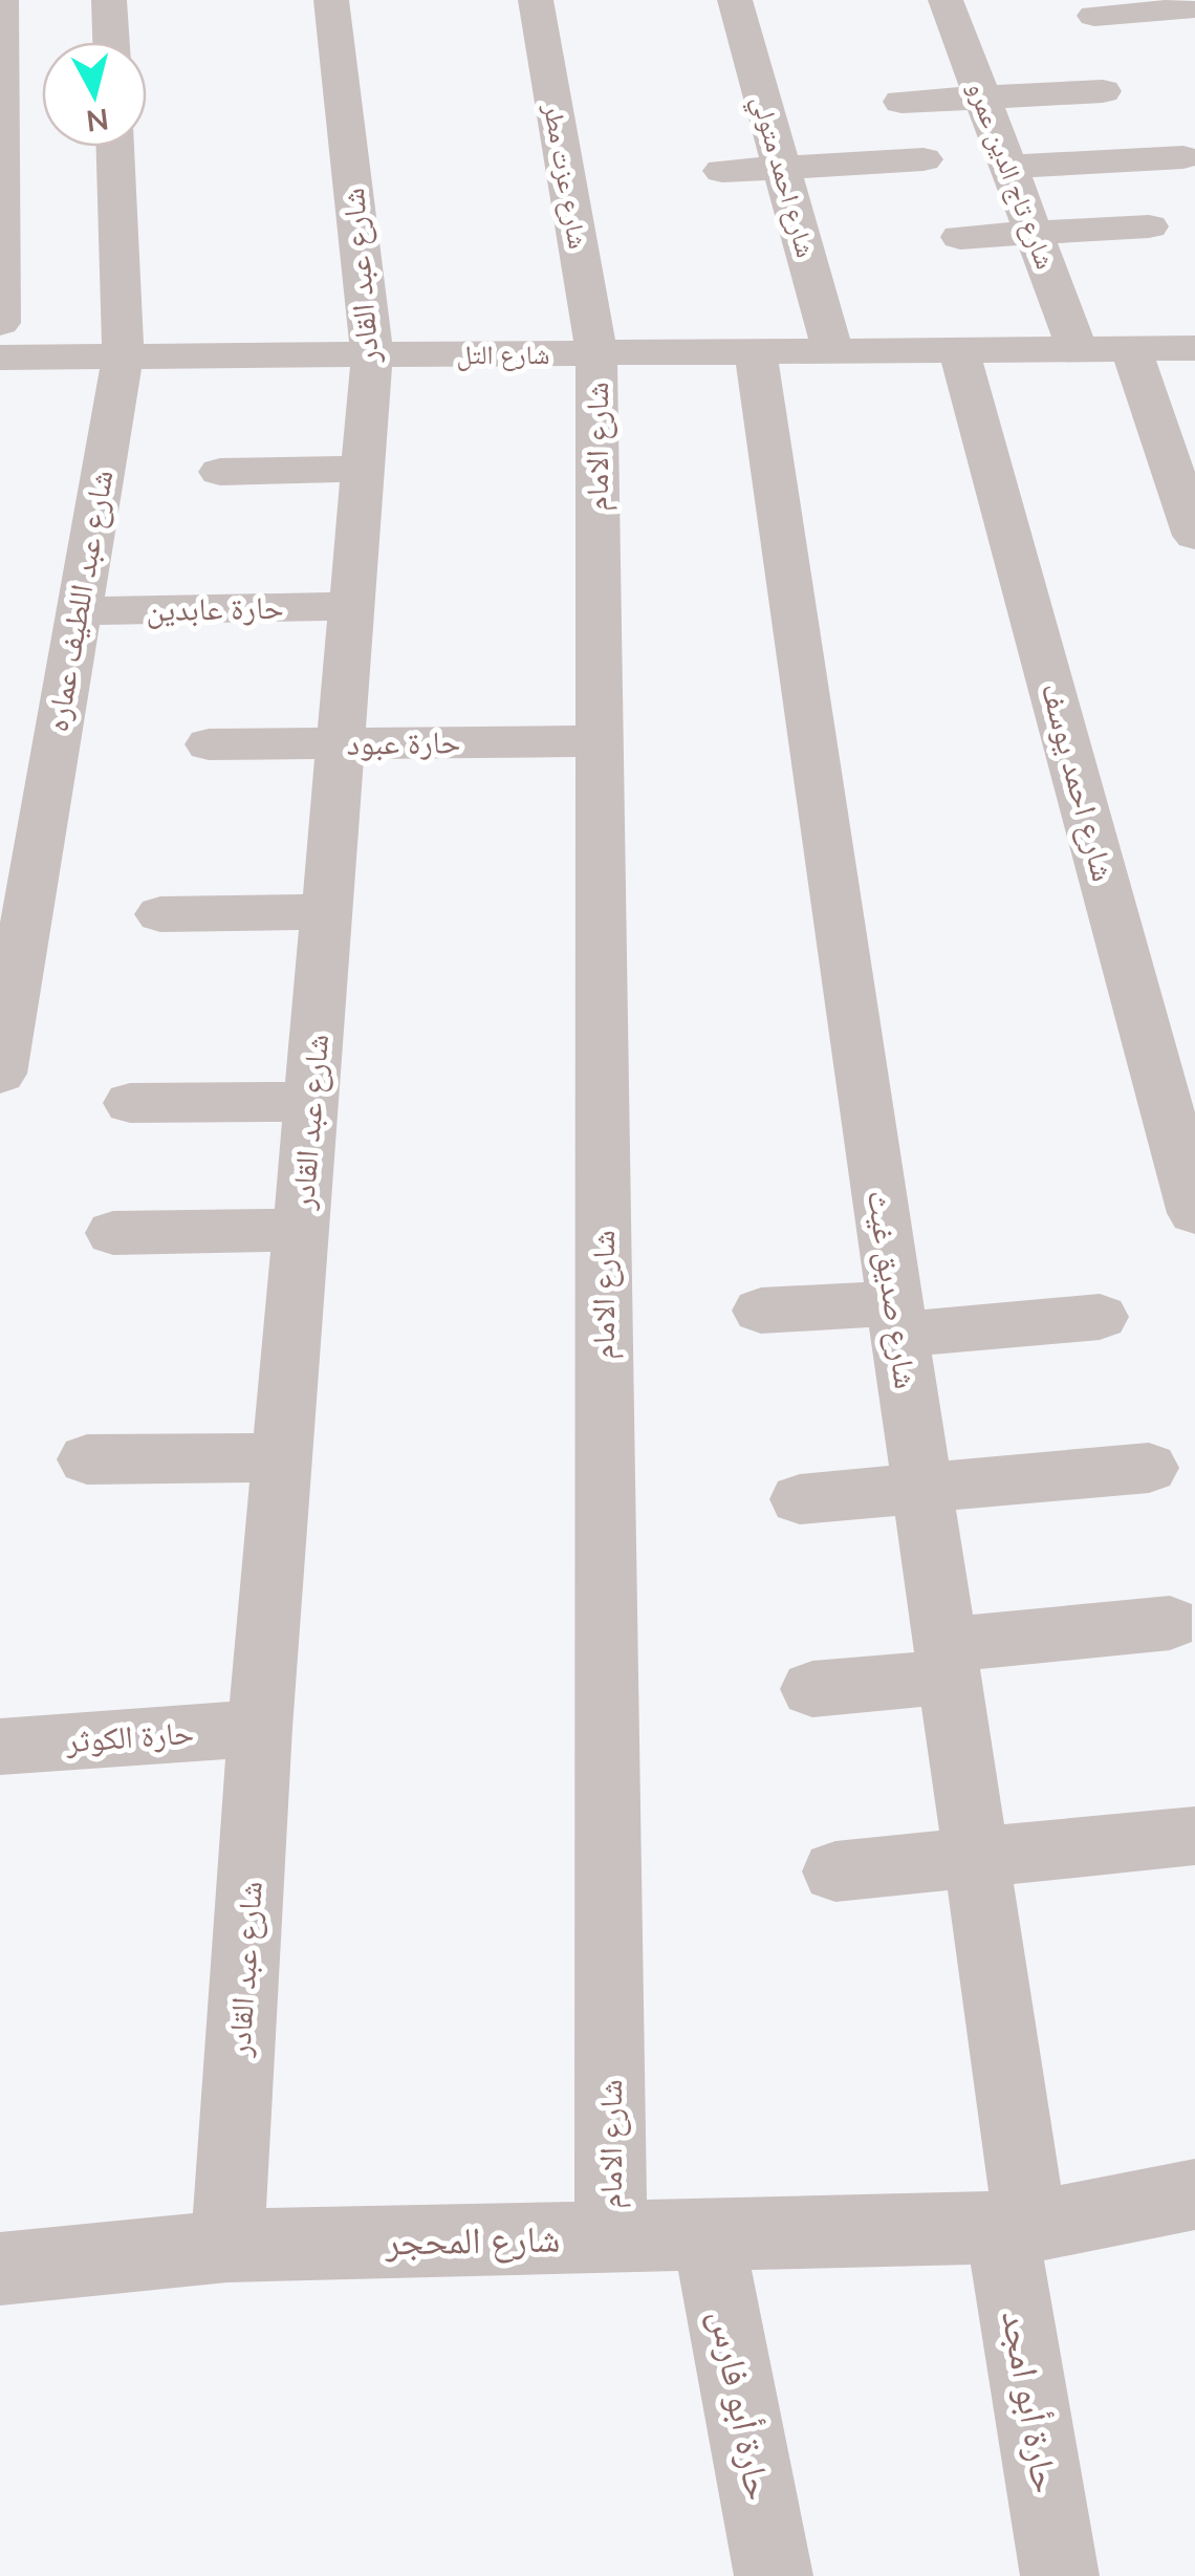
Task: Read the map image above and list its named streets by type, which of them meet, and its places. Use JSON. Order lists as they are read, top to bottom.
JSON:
{
  "streets": {
    "street": [
      "شارع تاج الدين عمرو",
      "شارع عزت مطر",
      "شارع احمد متولي",
      "شارع عبد القادر",
      "شارع التل",
      "شارع الامام",
      "شارع عبد اللطيف عماره",
      "حارة عابدين",
      "حارة عبود",
      "شارع احمد يوسف",
      "شارع صديق غيث",
      "حارة الكوثر",
      "شارع المحجر",
      "حارة أبو امجد",
      "حارة أبو فارس"
    ]
  },
  "crossings": [
    ["شارع تاج الدين عمرو", "شارع التل"],
    ["شارع عزت مطر", "شارع التل"],
    ["شارع عزت مطر", "شارع الامام"],
    ["شارع احمد متولي", "شارع التل"],
    ["شارع عبد القادر", "شارع التل"],
    ["شارع عبد القادر", "حارة عابدين"],
    ["شارع عبد القادر", "حارة عبود"],
    ["شارع عبد القادر", "حارة الكوثر"],
    ["شارع عبد القادر", "شارع المحجر"],
    ["شارع التل", "شارع الامام"],
    ["شارع التل", "شارع عبد اللطيف عماره"],
    ["شارع التل", "شارع احمد يوسف"],
    ["شارع التل", "شارع صديق غيث"],
    ["شارع الامام", "حارة عبود"],
    ["شارع الامام", "شارع المحجر"],
    ["شارع عبد اللطيف عماره", "حارة عابدين"],
    ["شارع صديق غيث", "شارع المحجر"],
    ["شارع صديق غيث", "حارة أبو امجد"],
    ["شارع المحجر", "حارة أبو امجد"],
    ["شارع المحجر", "حارة أبو فارس"]
  ],
  "north": "bottom"
}
